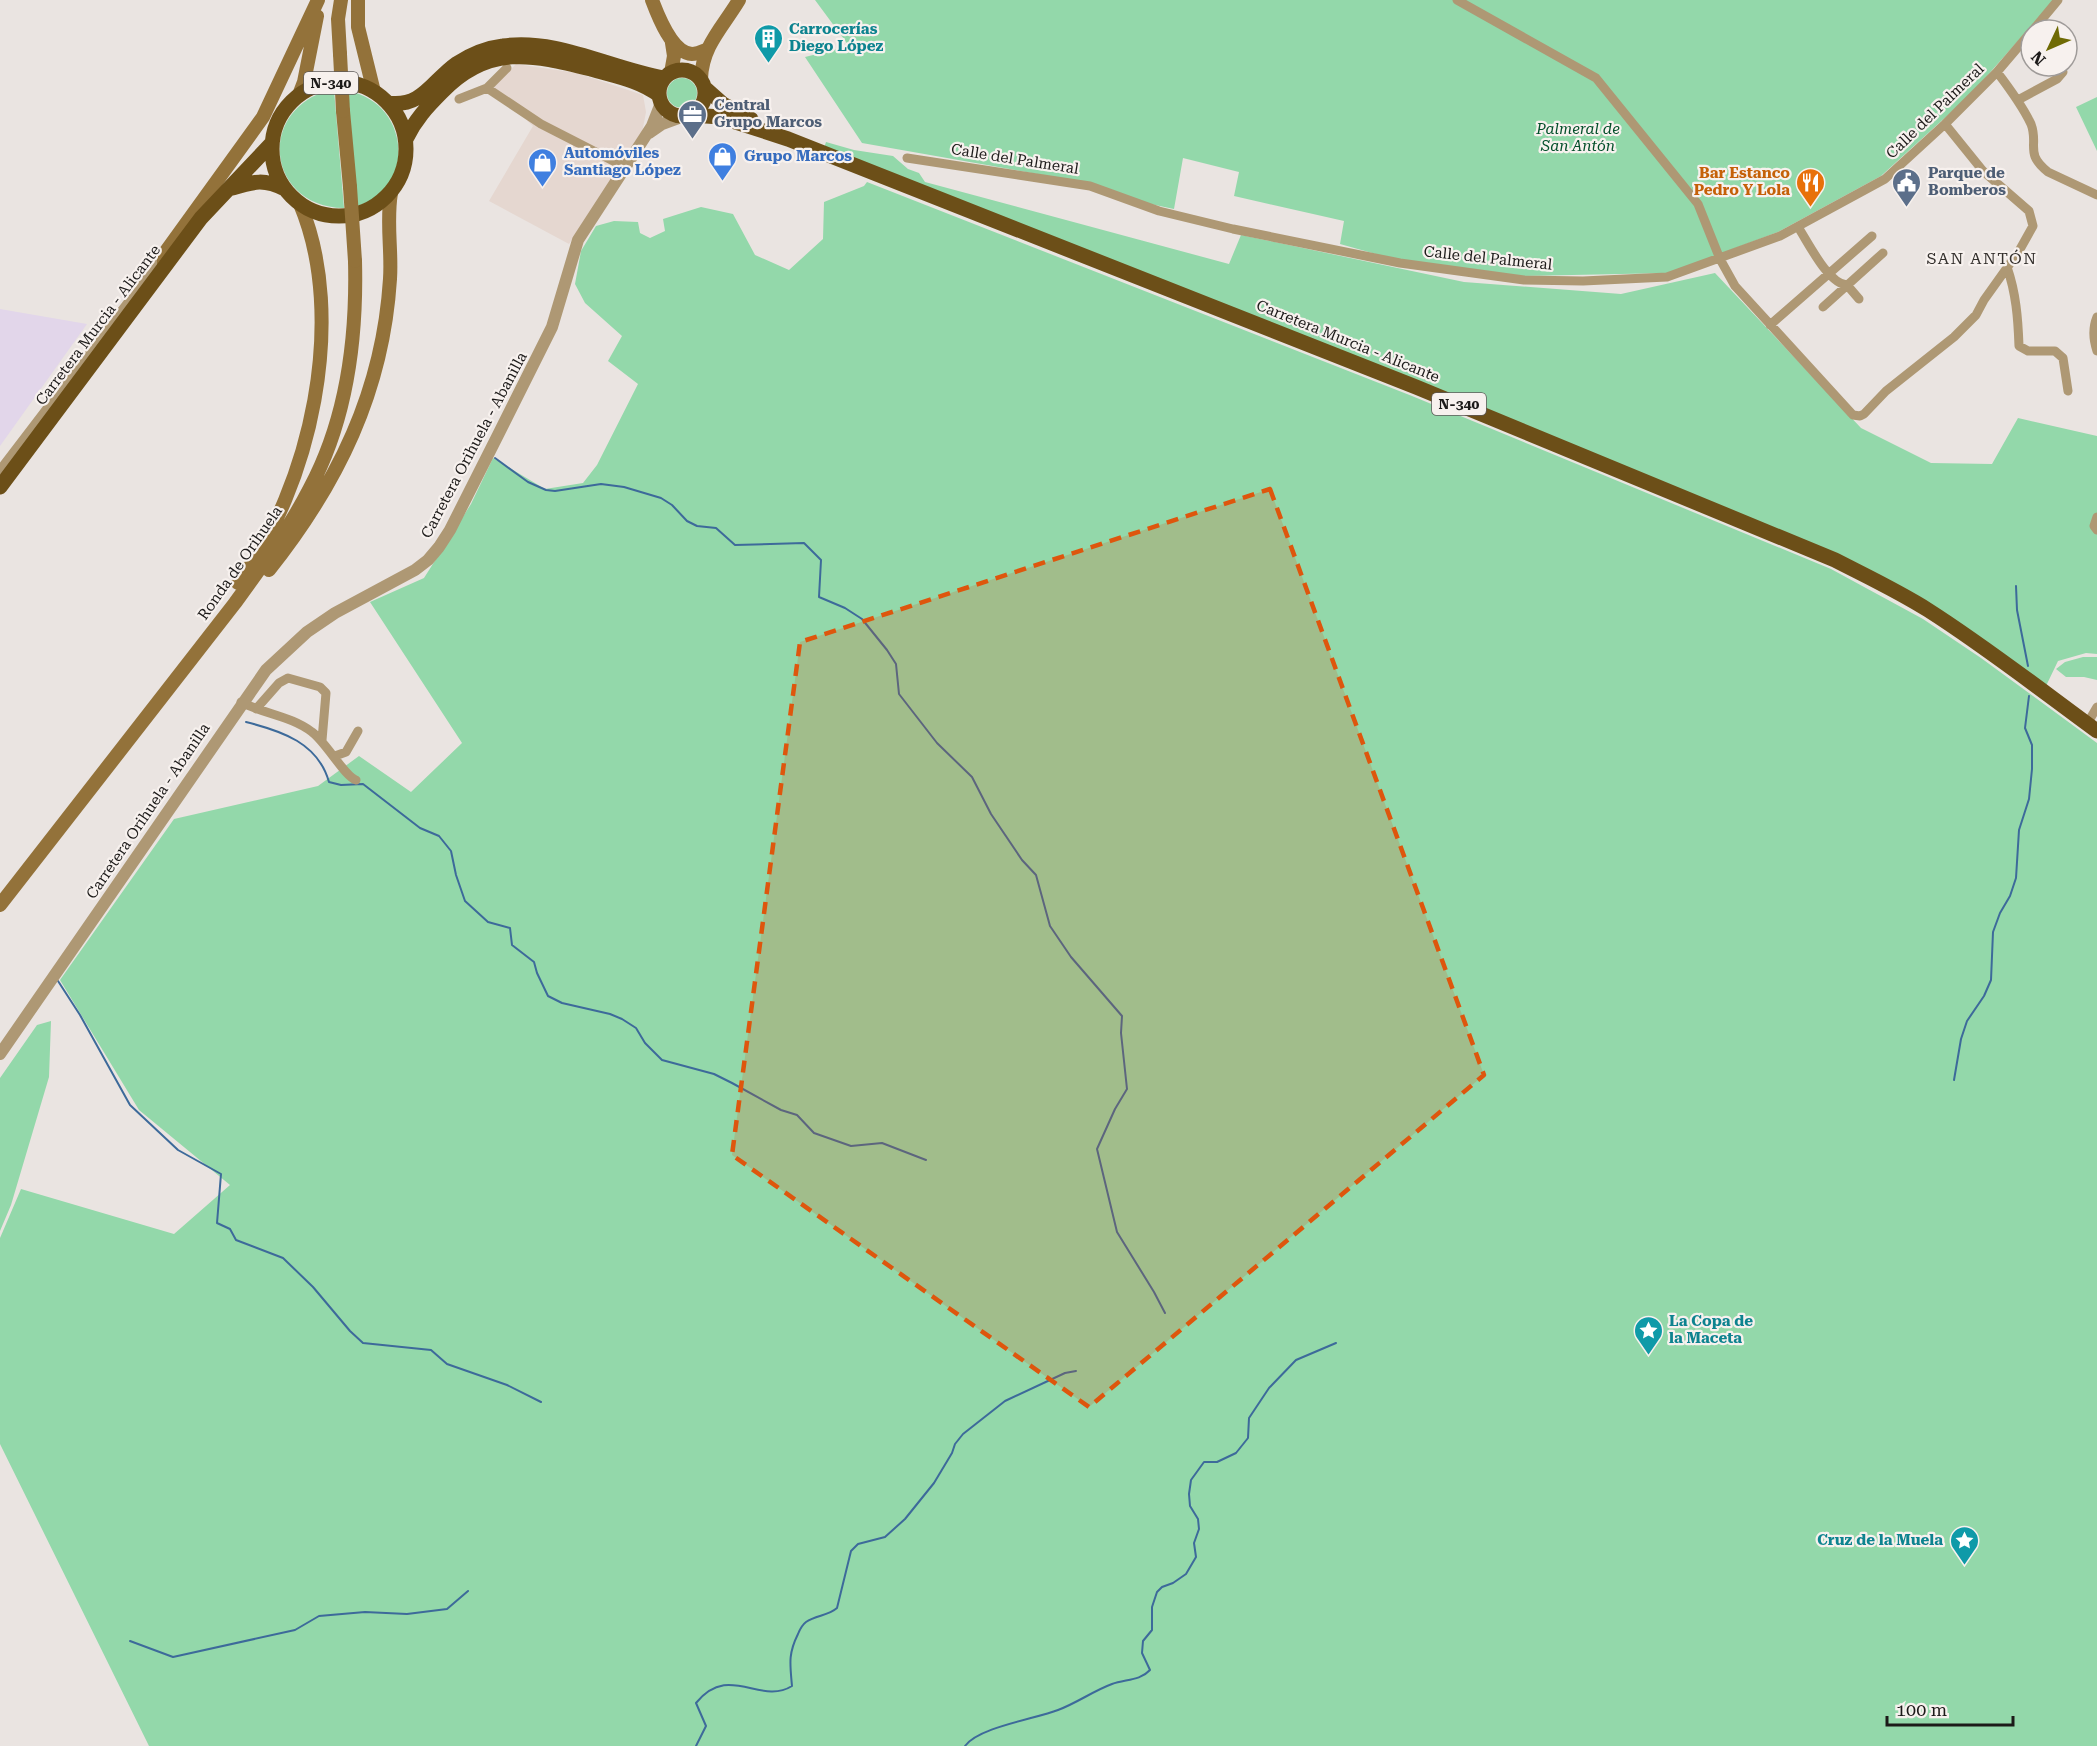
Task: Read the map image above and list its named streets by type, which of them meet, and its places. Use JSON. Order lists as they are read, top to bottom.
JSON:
{
  "streets": {
    "highway": ["N-340", "Carretera Murcia - Alicante"],
    "main road": ["Ronda de Orihuela"],
    "street": ["Calle del Palmeral", "Carretera Orihuela - Abanilla"]
  },
  "crossings": [
    ["N-340", "Carretera Murcia - Alicante"],
    ["N-340", "Carretera Orihuela - Abanilla"],
    ["Carretera Murcia - Alicante", "Carretera Orihuela - Abanilla"]
  ],
  "districts": ["SAN ANTÓN"],
  "parks": ["Palmeral de San Antón"],
  "places": {
    "building": ["Carrocerías Diego López"],
    "office": ["Central Grupo Marcos"],
    "shop": ["Grupo Marcos", "Automóviles Santiago López"],
    "restaurant": ["Bar Estanco Pedro Y Lola"],
    "public building": ["Parque de Bomberos"],
    "place": ["La Copa de la Maceta", "Cruz de la Muela"]
  },
  "scale_bar": "100 m",
  "north": "bottom left"
}
